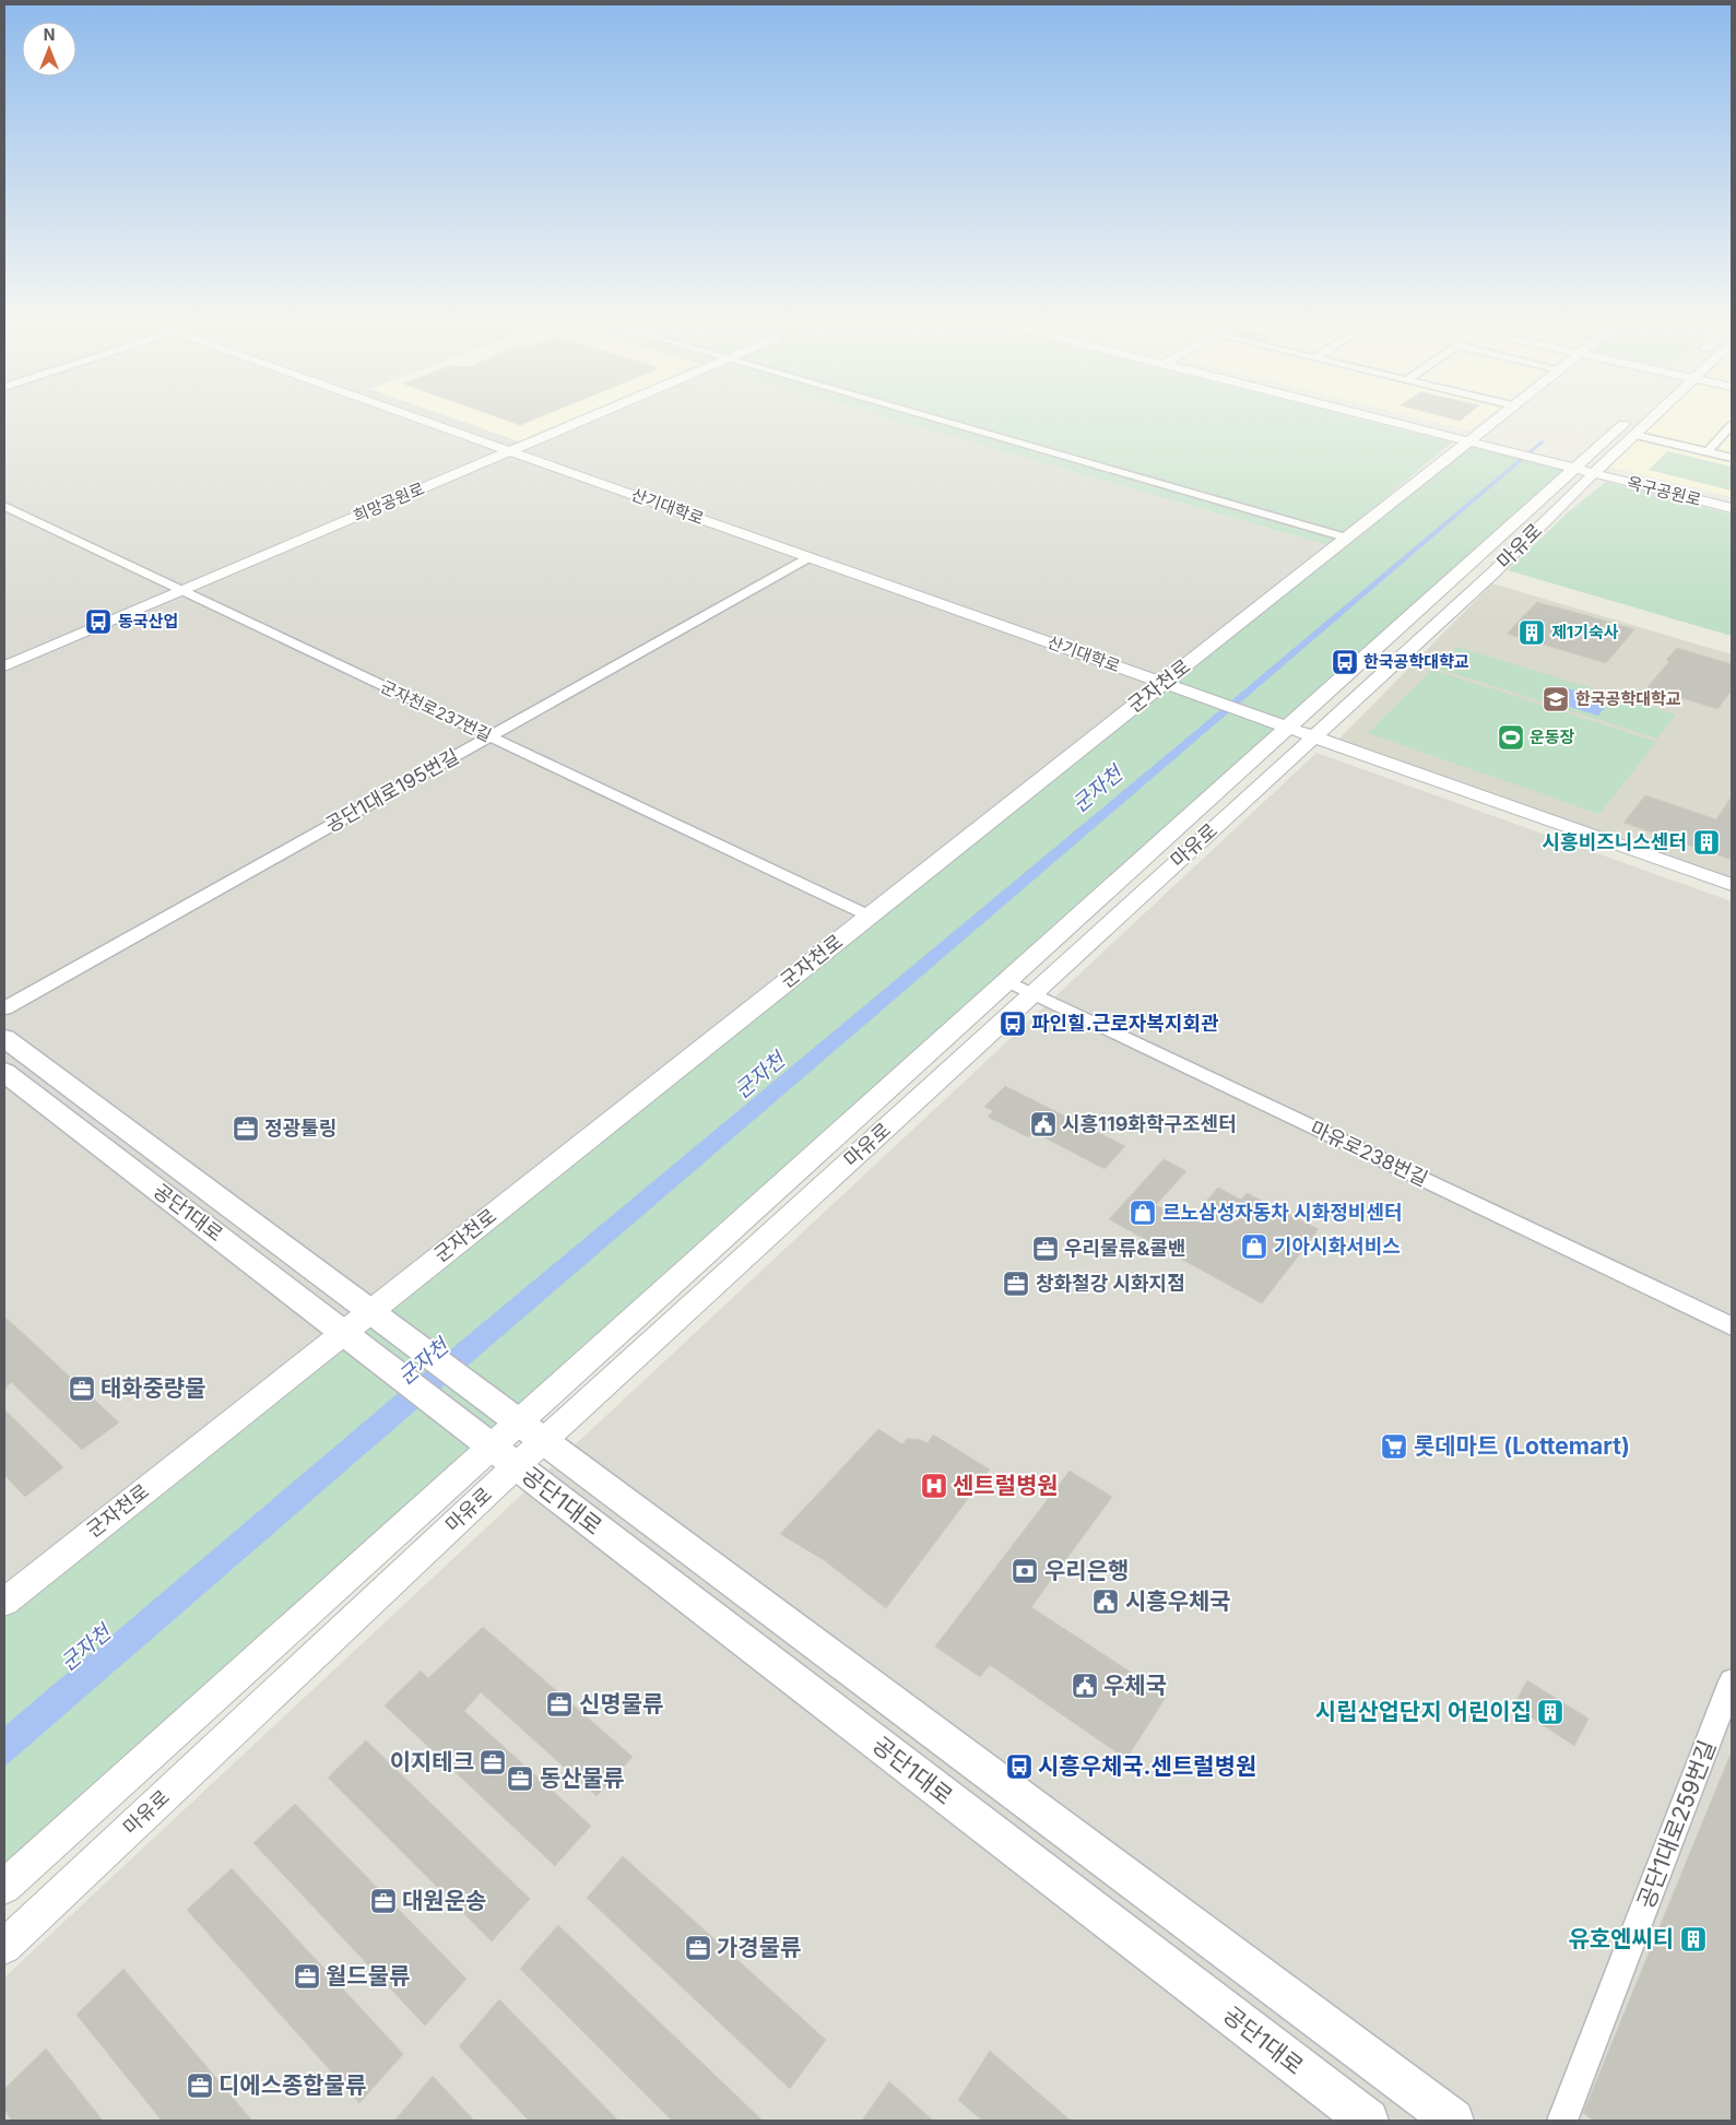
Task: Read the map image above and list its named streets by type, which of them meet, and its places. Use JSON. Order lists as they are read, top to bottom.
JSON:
{
  "streets": {
    "main road": ["공단1대로"],
    "street": [
      "옥구공원로",
      "희망공원로",
      "산기대학로",
      "마유로",
      "군자천로",
      "군자천로237번길",
      "공단1대로195번길",
      "마유로238번길",
      "공단1대로259번길"
    ]
  },
  "crossings": [
    ["옥구공원로", "마유로"],
    ["옥구공원로", "군자천로"],
    ["희망공원로", "산기대학로"],
    ["희망공원로", "군자천로237번길"],
    ["산기대학로", "마유로"],
    ["산기대학로", "군자천로"],
    ["산기대학로", "공단1대로195번길"],
    ["마유로", "마유로238번길"],
    ["마유로", "공단1대로"],
    ["군자천로", "군자천로237번길"],
    ["군자천로", "공단1대로"],
    ["군자천로237번길", "공단1대로195번길"]
  ],
  "water": ["군자천"],
  "places": {
    "bus stop": [
      "동국산업",
      "한국공학대햑교",
      "파인힐.근로자복지회관",
      "시흥우체국.센트럴병원"
    ],
    "building": [
      "제1기숙사",
      "시흥비즈니스센터",
      "시립산업단지 어린이집",
      "유호엔씨티"
    ],
    "school or university": ["한국공학대학교"],
    "sports": ["운동장"],
    "public building": ["시흥119화학구조센터", "시흥우체국", "우체국"],
    "office": [
      "정광툴링",
      "우리물류&콜밴",
      "창화철강 시화지점",
      "태화중량물",
      "신명물류",
      "이지테크",
      "동산물류",
      "대원운송",
      "가경물류",
      "월드물류",
      "디에스종합물류"
    ],
    "shop": ["르노삼성자동차 시화정비센터", "기아시화서비스"],
    "supermarket": ["롯데마트 (Lottemart)"],
    "hospital": ["센트럴병원"],
    "bank": ["우리은행"]
  },
  "north": "top"
}
